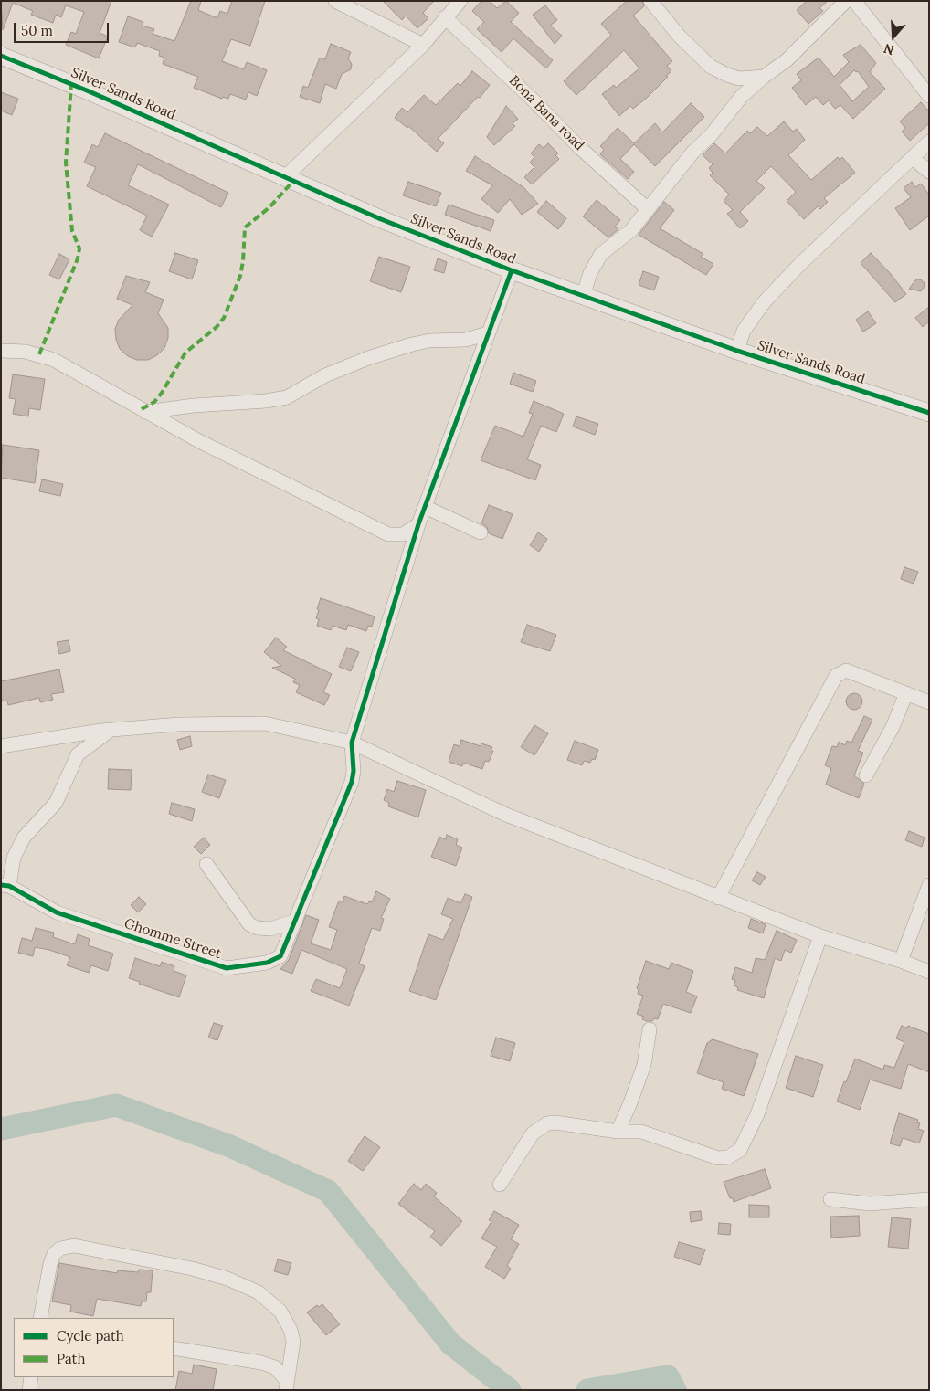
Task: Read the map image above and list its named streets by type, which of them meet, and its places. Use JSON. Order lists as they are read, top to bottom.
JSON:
{
  "streets": {
    "street": ["Silver Sands Road", "Bona Bana road", "Ghomme Street"]
  },
  "legend": ["Cycle path", "Path"],
  "scale_bar": "50 m",
  "north": "bottom"
}
